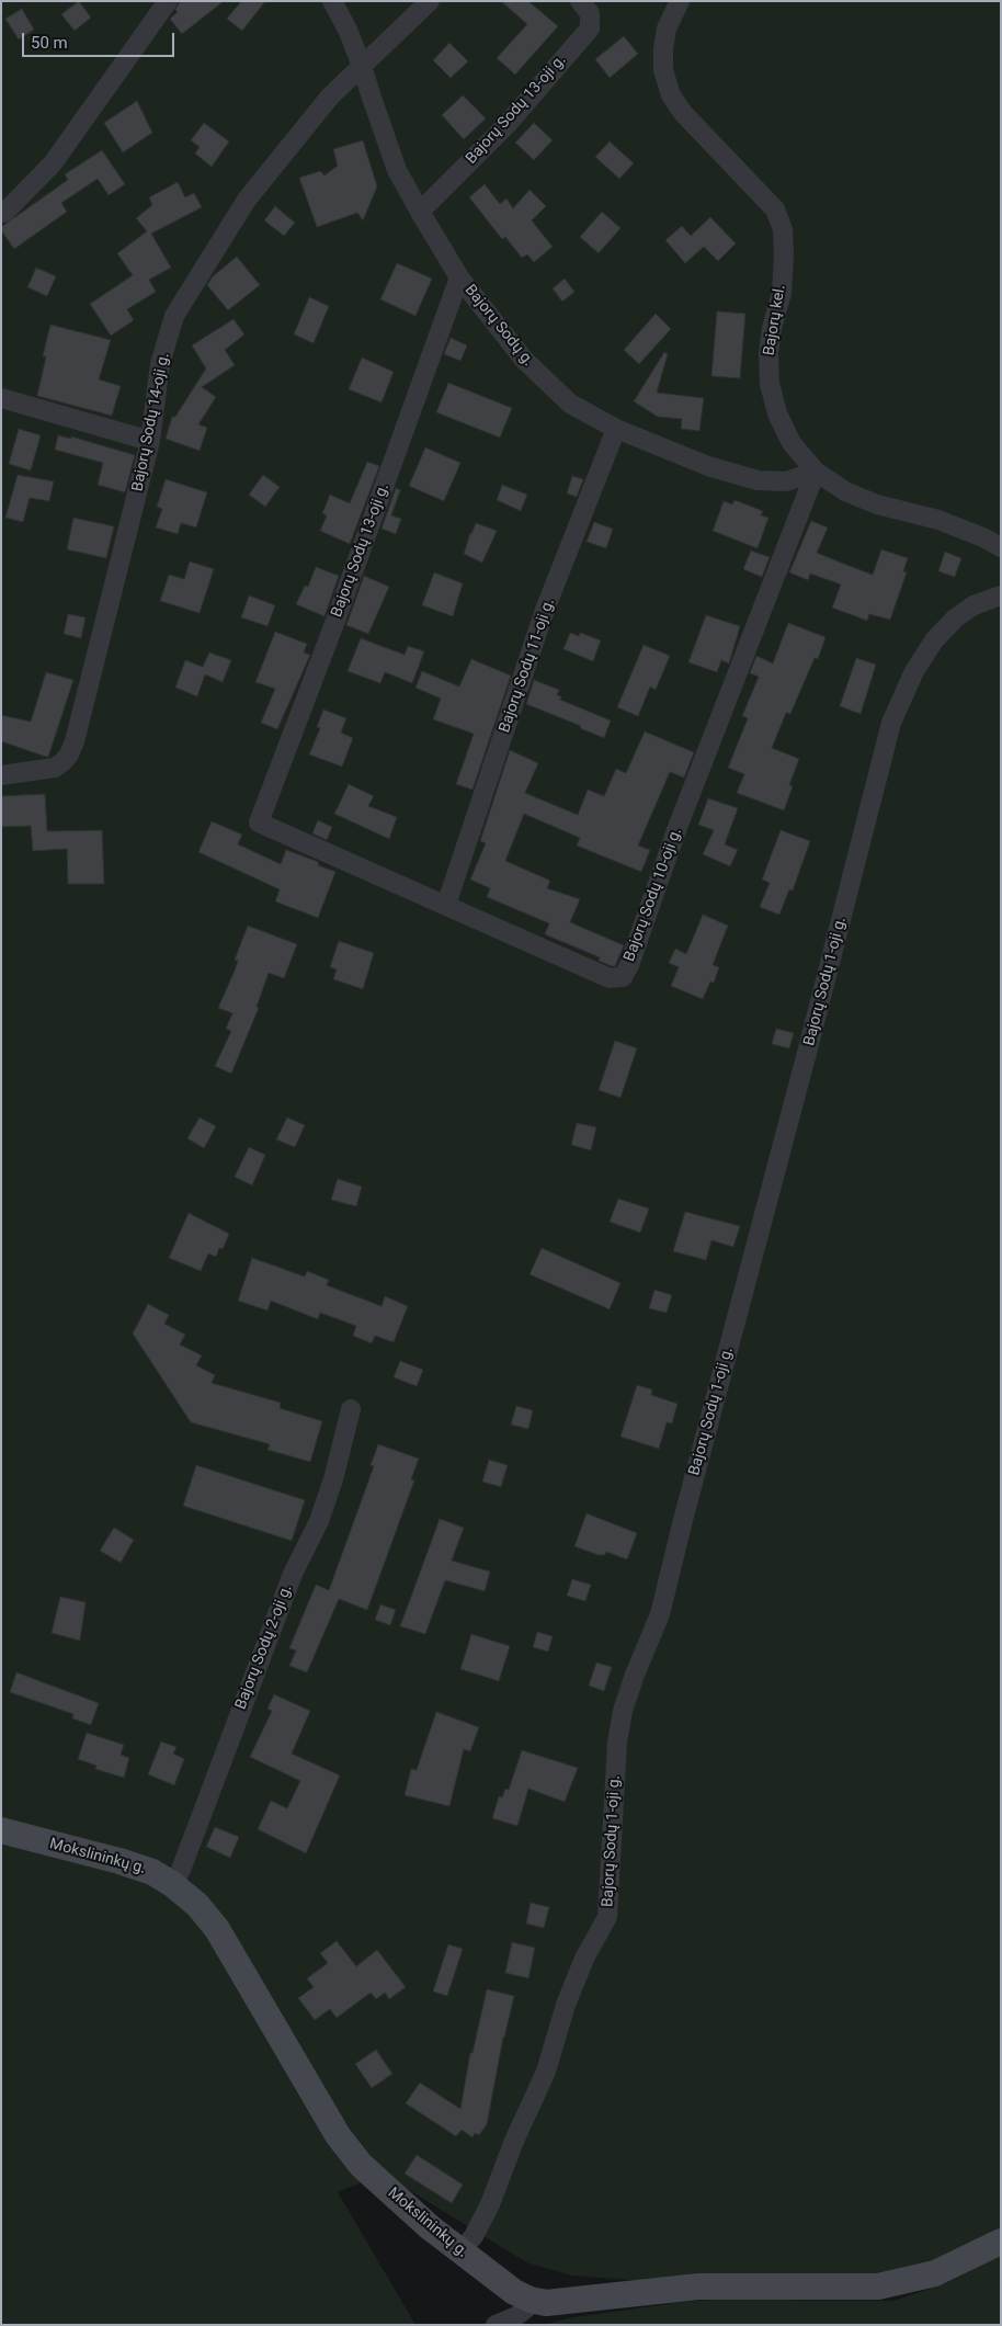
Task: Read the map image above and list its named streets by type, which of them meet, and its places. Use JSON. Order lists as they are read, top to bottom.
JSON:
{
  "streets": {
    "street": [
      "Bajorų Sodų 13-oji g.",
      "Bajorų kel.",
      "Bajorų Sodų g.",
      "Bajorų Sodų 14-oji g.",
      "Bajorų Sodų 11-oji g.",
      "Bajorų Sodų 10-oji g.",
      "Bajorų Sodų 1-oji g.",
      "Bajorų Sodų 2-oji g.",
      "Mokslininkų g."
    ]
  },
  "crossings": [
    ["Bajorų Sodų 13-oji g.", "Bajorų Sodų g."],
    ["Bajorų Sodų 13-oji g.", "Bajorų Sodų 10-oji g."],
    ["Bajorų kel.", "Bajorų Sodų g."],
    ["Bajorų kel.", "Bajorų Sodų 10-oji g."],
    ["Bajorų Sodų g.", "Bajorų Sodų 14-oji g."],
    ["Bajorų Sodų g.", "Bajorų Sodų 11-oji g."],
    ["Bajorų Sodų g.", "Bajorų Sodų 10-oji g."],
    ["Bajorų Sodų 11-oji g.", "Bajorų Sodų 10-oji g."],
    ["Bajorų Sodų 1-oji g.", "Mokslininkų g."],
    ["Bajorų Sodų 2-oji g.", "Mokslininkų g."]
  ],
  "scale_bar": "50 m"
}
